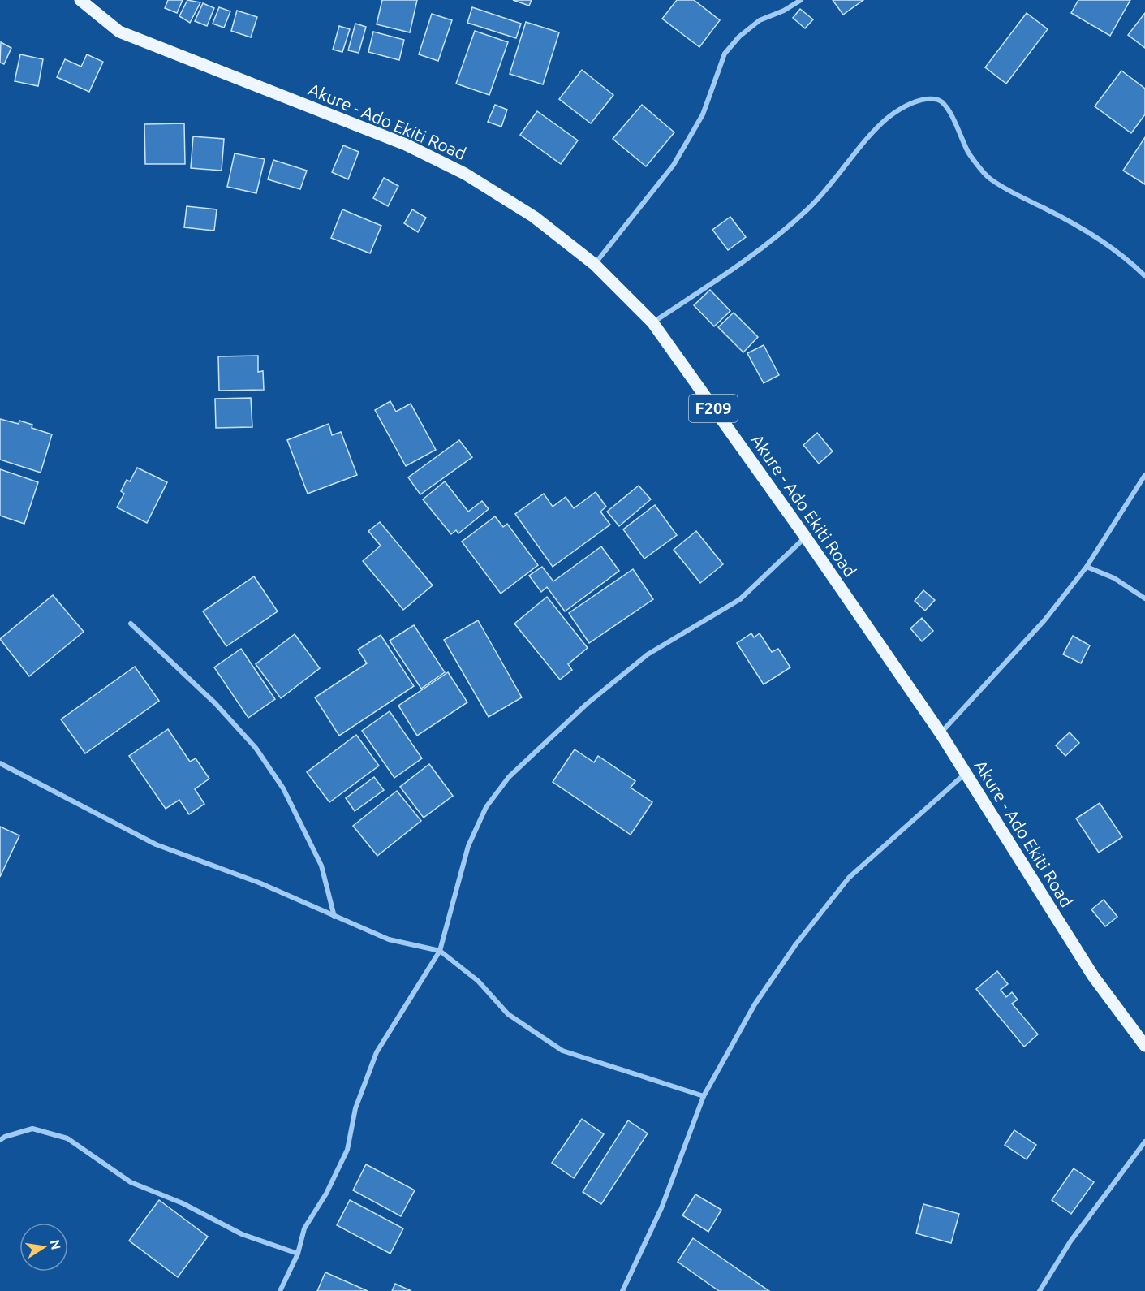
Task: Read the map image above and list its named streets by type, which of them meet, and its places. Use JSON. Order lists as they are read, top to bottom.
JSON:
{
  "streets": {
    "main road": ["Akure - Ado Ekiti Road", "F209"]
  },
  "north": "right"
}
